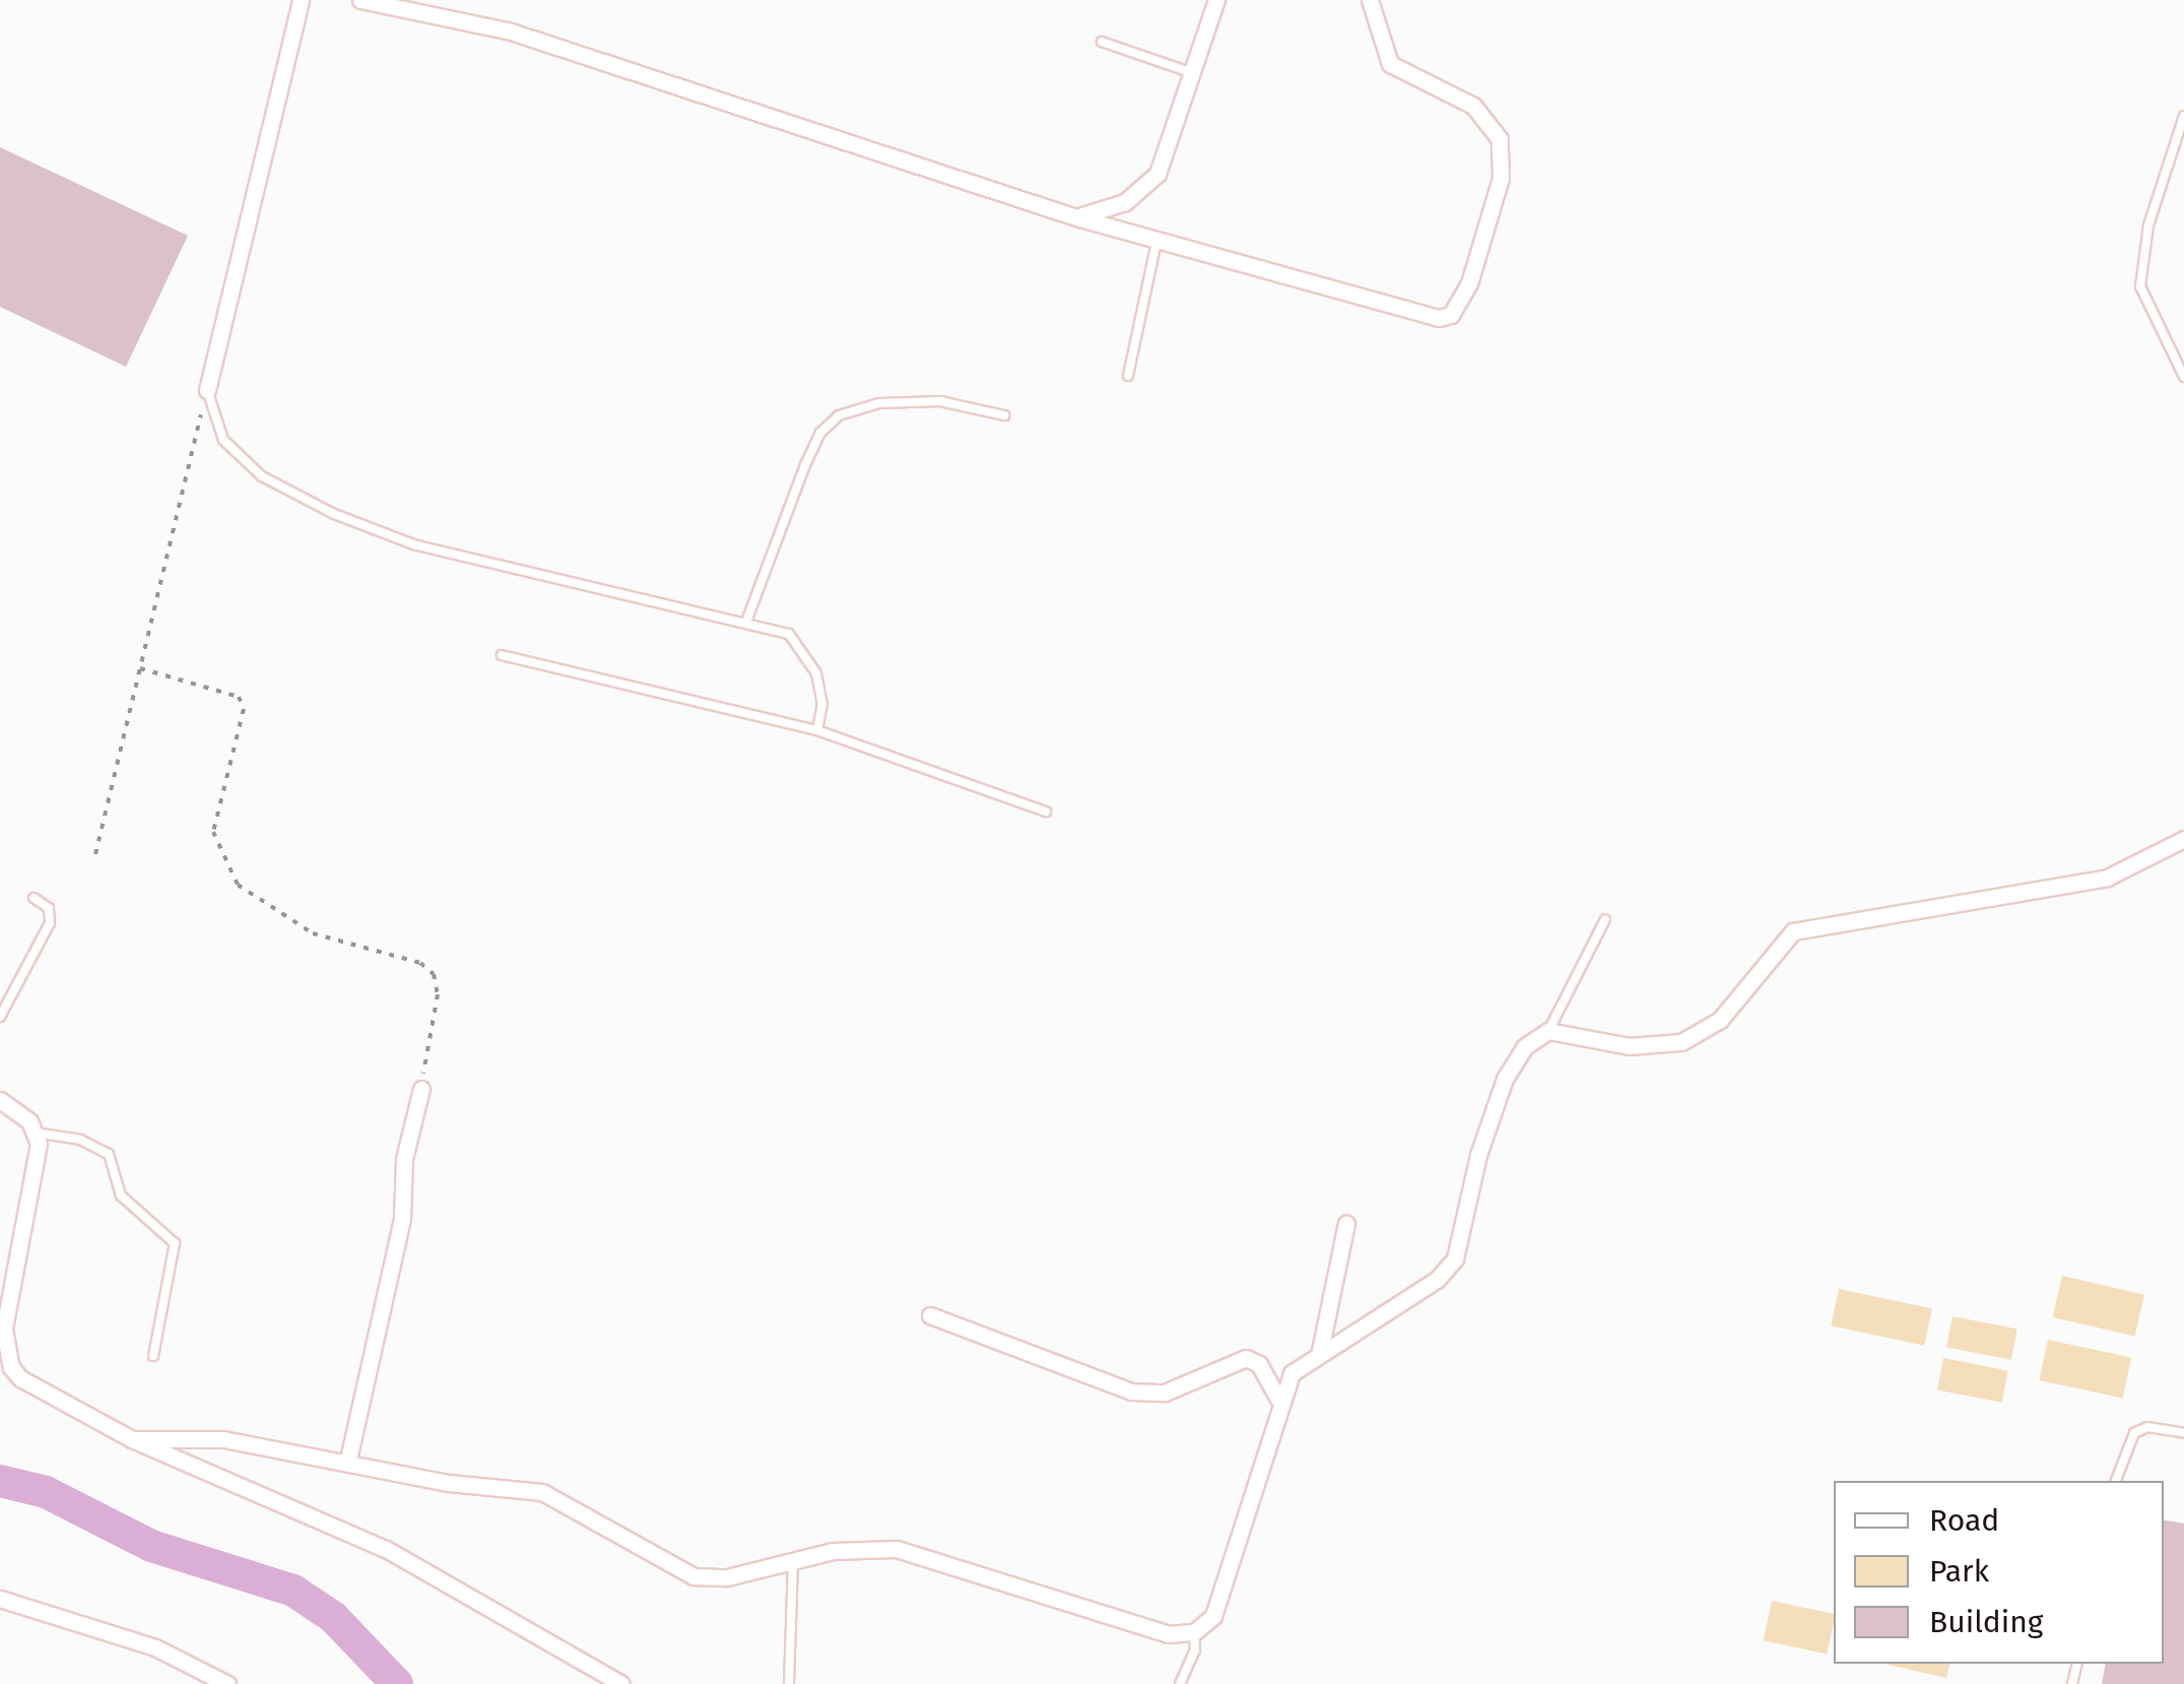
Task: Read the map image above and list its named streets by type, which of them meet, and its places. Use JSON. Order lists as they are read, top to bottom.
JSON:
{
  "legend": ["Road", "Park", "Building"]
}
